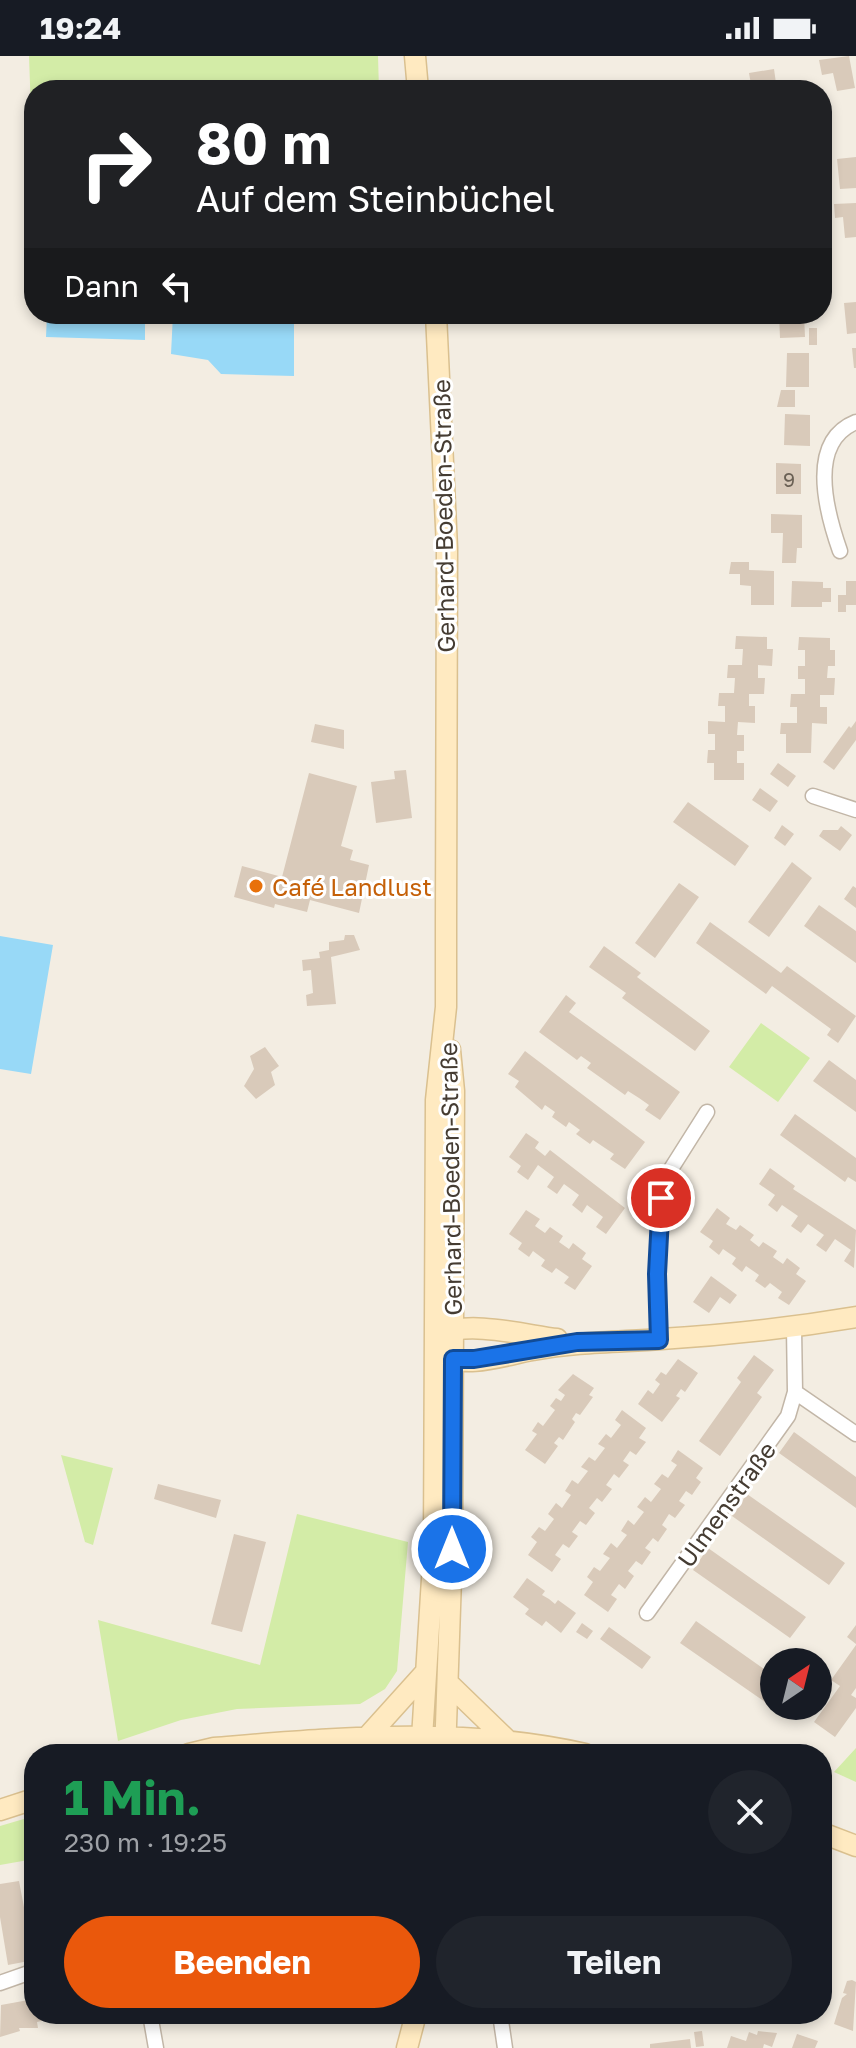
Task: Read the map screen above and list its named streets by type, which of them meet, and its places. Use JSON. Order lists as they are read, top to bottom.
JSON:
{
  "streets": {
    "main road": ["Gerhard-Boeden-Straße"],
    "street": ["Ulmenstraße"]
  },
  "places": ["Café Landlust"],
  "house_numbers": ["9"],
  "north": "top right",
  "page": {
    "status": "19:24",
    "turn": ["80 m", "Auf dem Steinbüchel"],
    "then": "Dann",
    "heading": ["1 Min.", "230 m · 19:25"],
    "buttons": ["Beenden", "Teilen"]
  }
}
